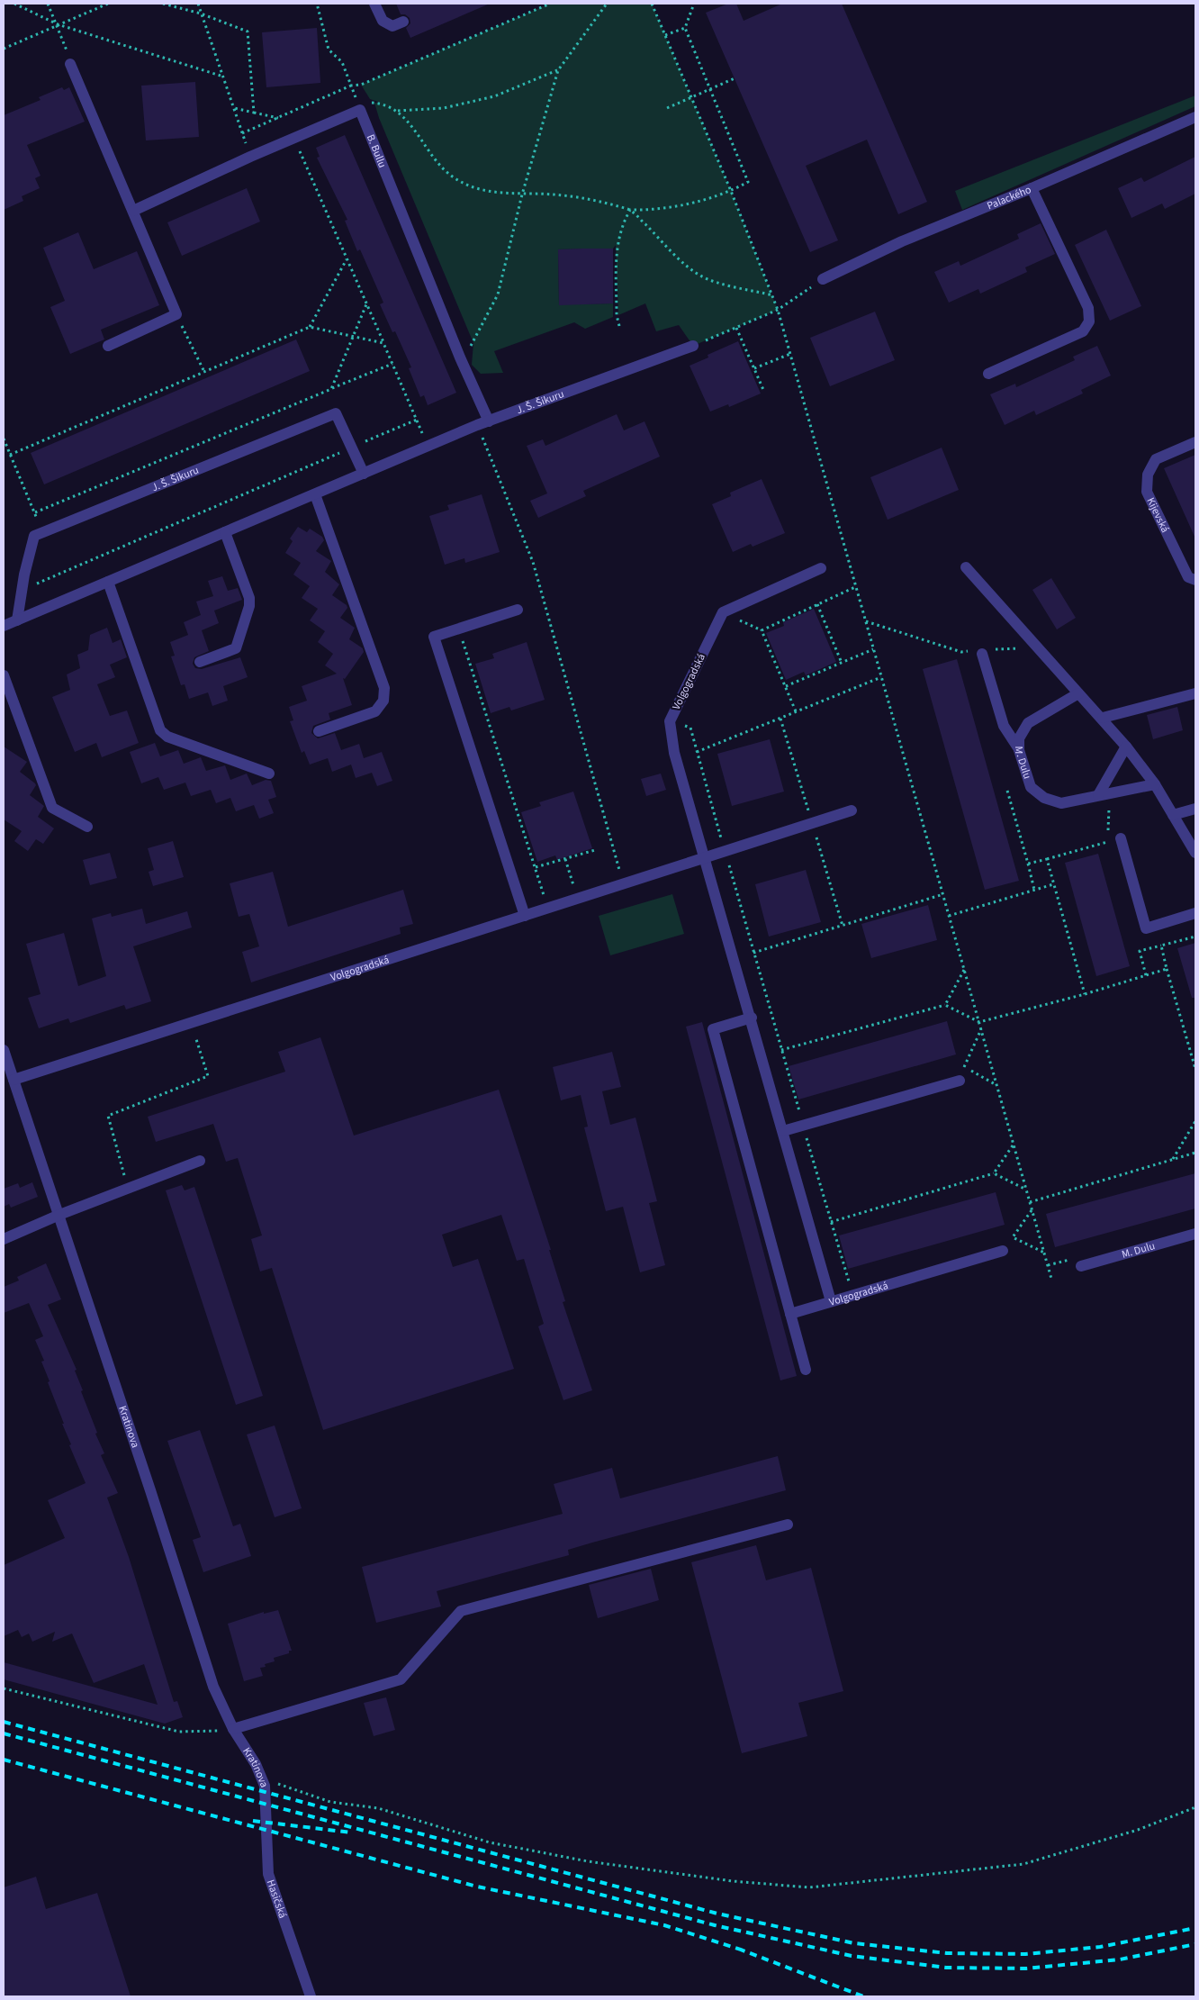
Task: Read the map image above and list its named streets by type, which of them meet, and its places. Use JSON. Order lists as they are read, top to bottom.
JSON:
{
  "streets": {
    "street": [
      "B. Bullu",
      "Palackého",
      "J. Š. Šikuru",
      "Kijevská",
      "Volgogradská",
      "M. Dulu",
      "Kratinova",
      "Hasičská"
    ]
  },
  "crossings": [
    ["B. Bullu", "J. Š. Šikuru"],
    ["Volgogradská", "Kratinova"],
    ["Kratinova", "Hasičská"]
  ]
}
